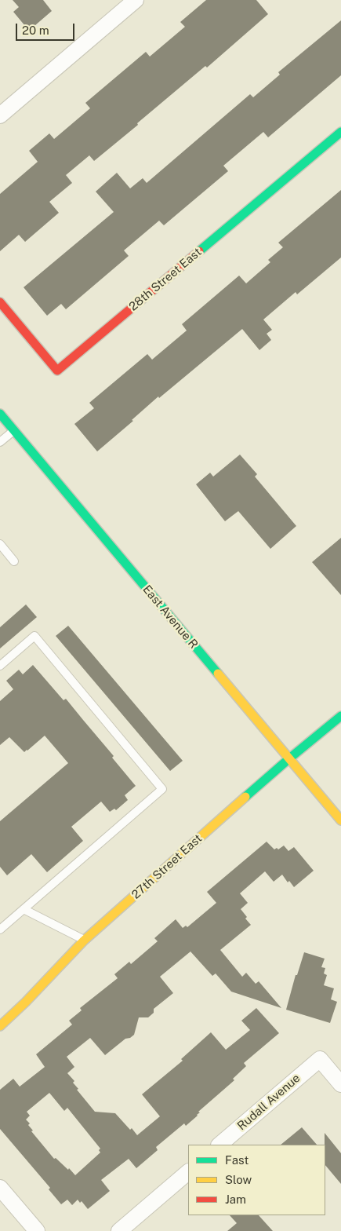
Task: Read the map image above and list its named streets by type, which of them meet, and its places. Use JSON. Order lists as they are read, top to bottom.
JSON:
{
  "streets": {
    "street": [
      "28th Street East",
      "East Avenue R",
      "27th Street East",
      "Rudall Avenue"
    ]
  },
  "crossings": [
    ["East Avenue R", "27th Street East"]
  ],
  "legend": ["Fast", "Slow", "Jam"],
  "scale_bar": "20 m"
}
